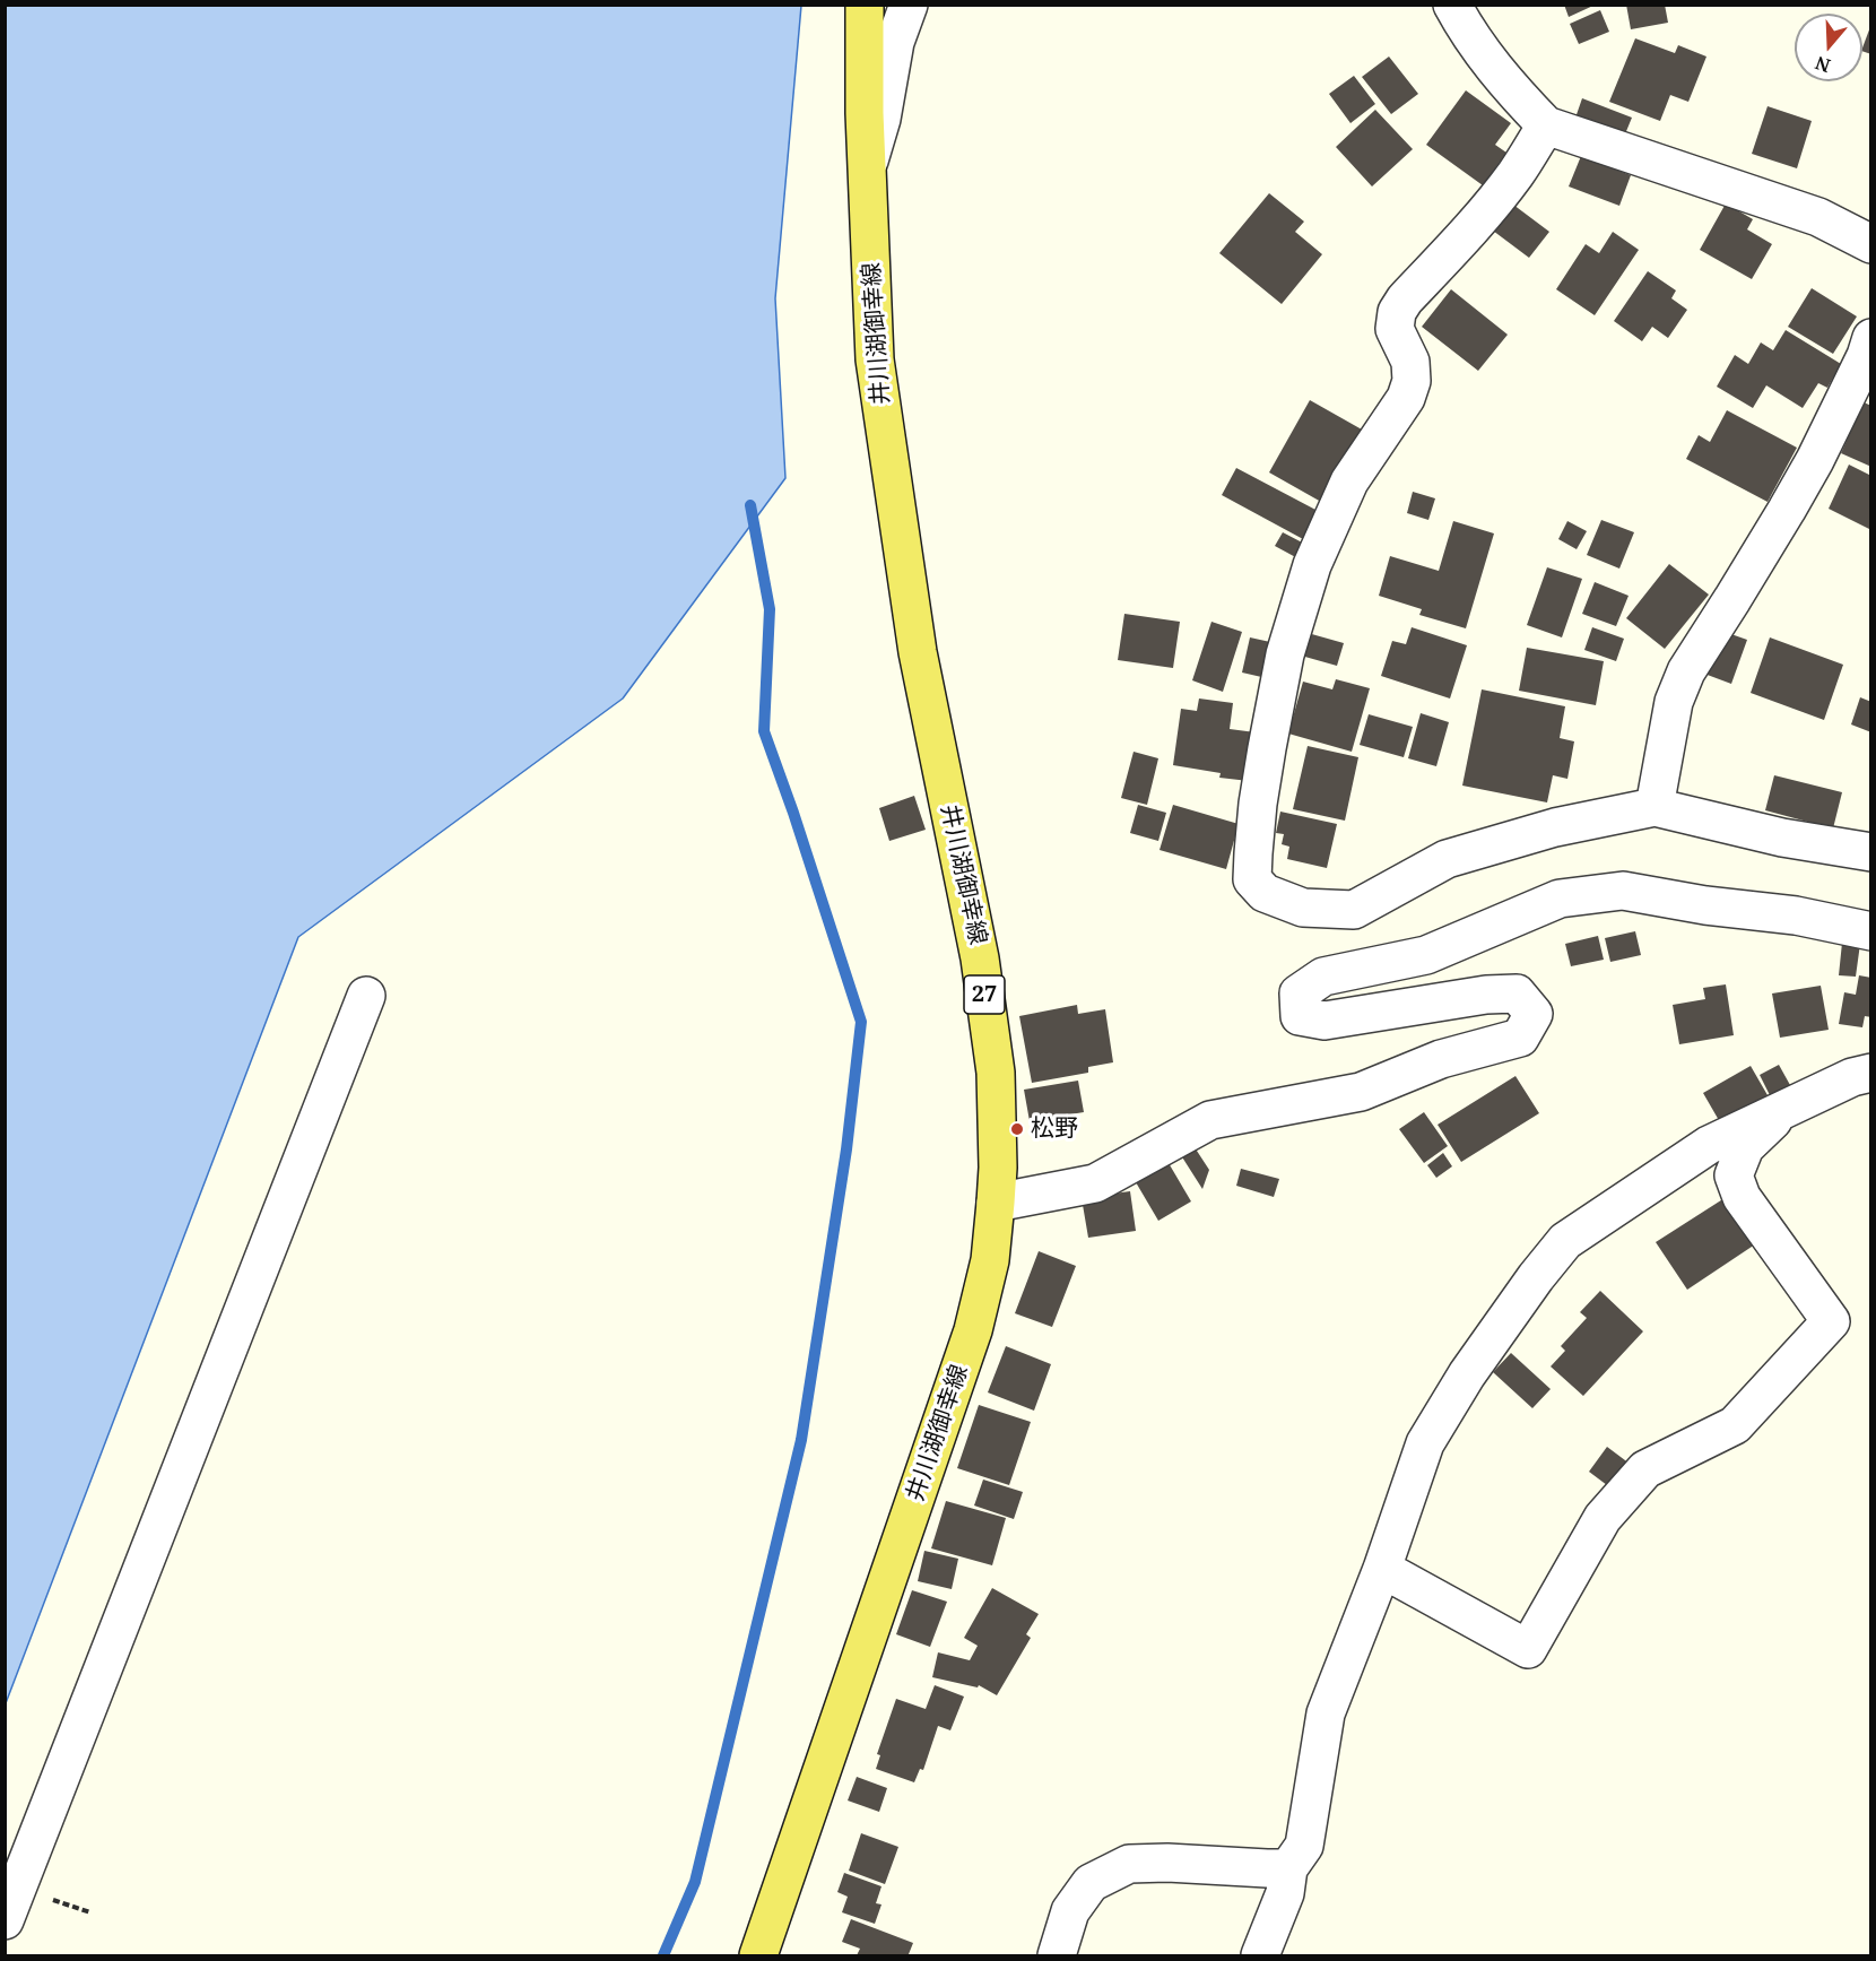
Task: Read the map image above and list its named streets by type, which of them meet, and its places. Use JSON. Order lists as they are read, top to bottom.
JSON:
{
  "streets": {
    "main road": ["井川湖御幸線", "27"]
  },
  "places": ["松野"],
  "north": "bottom"
}
